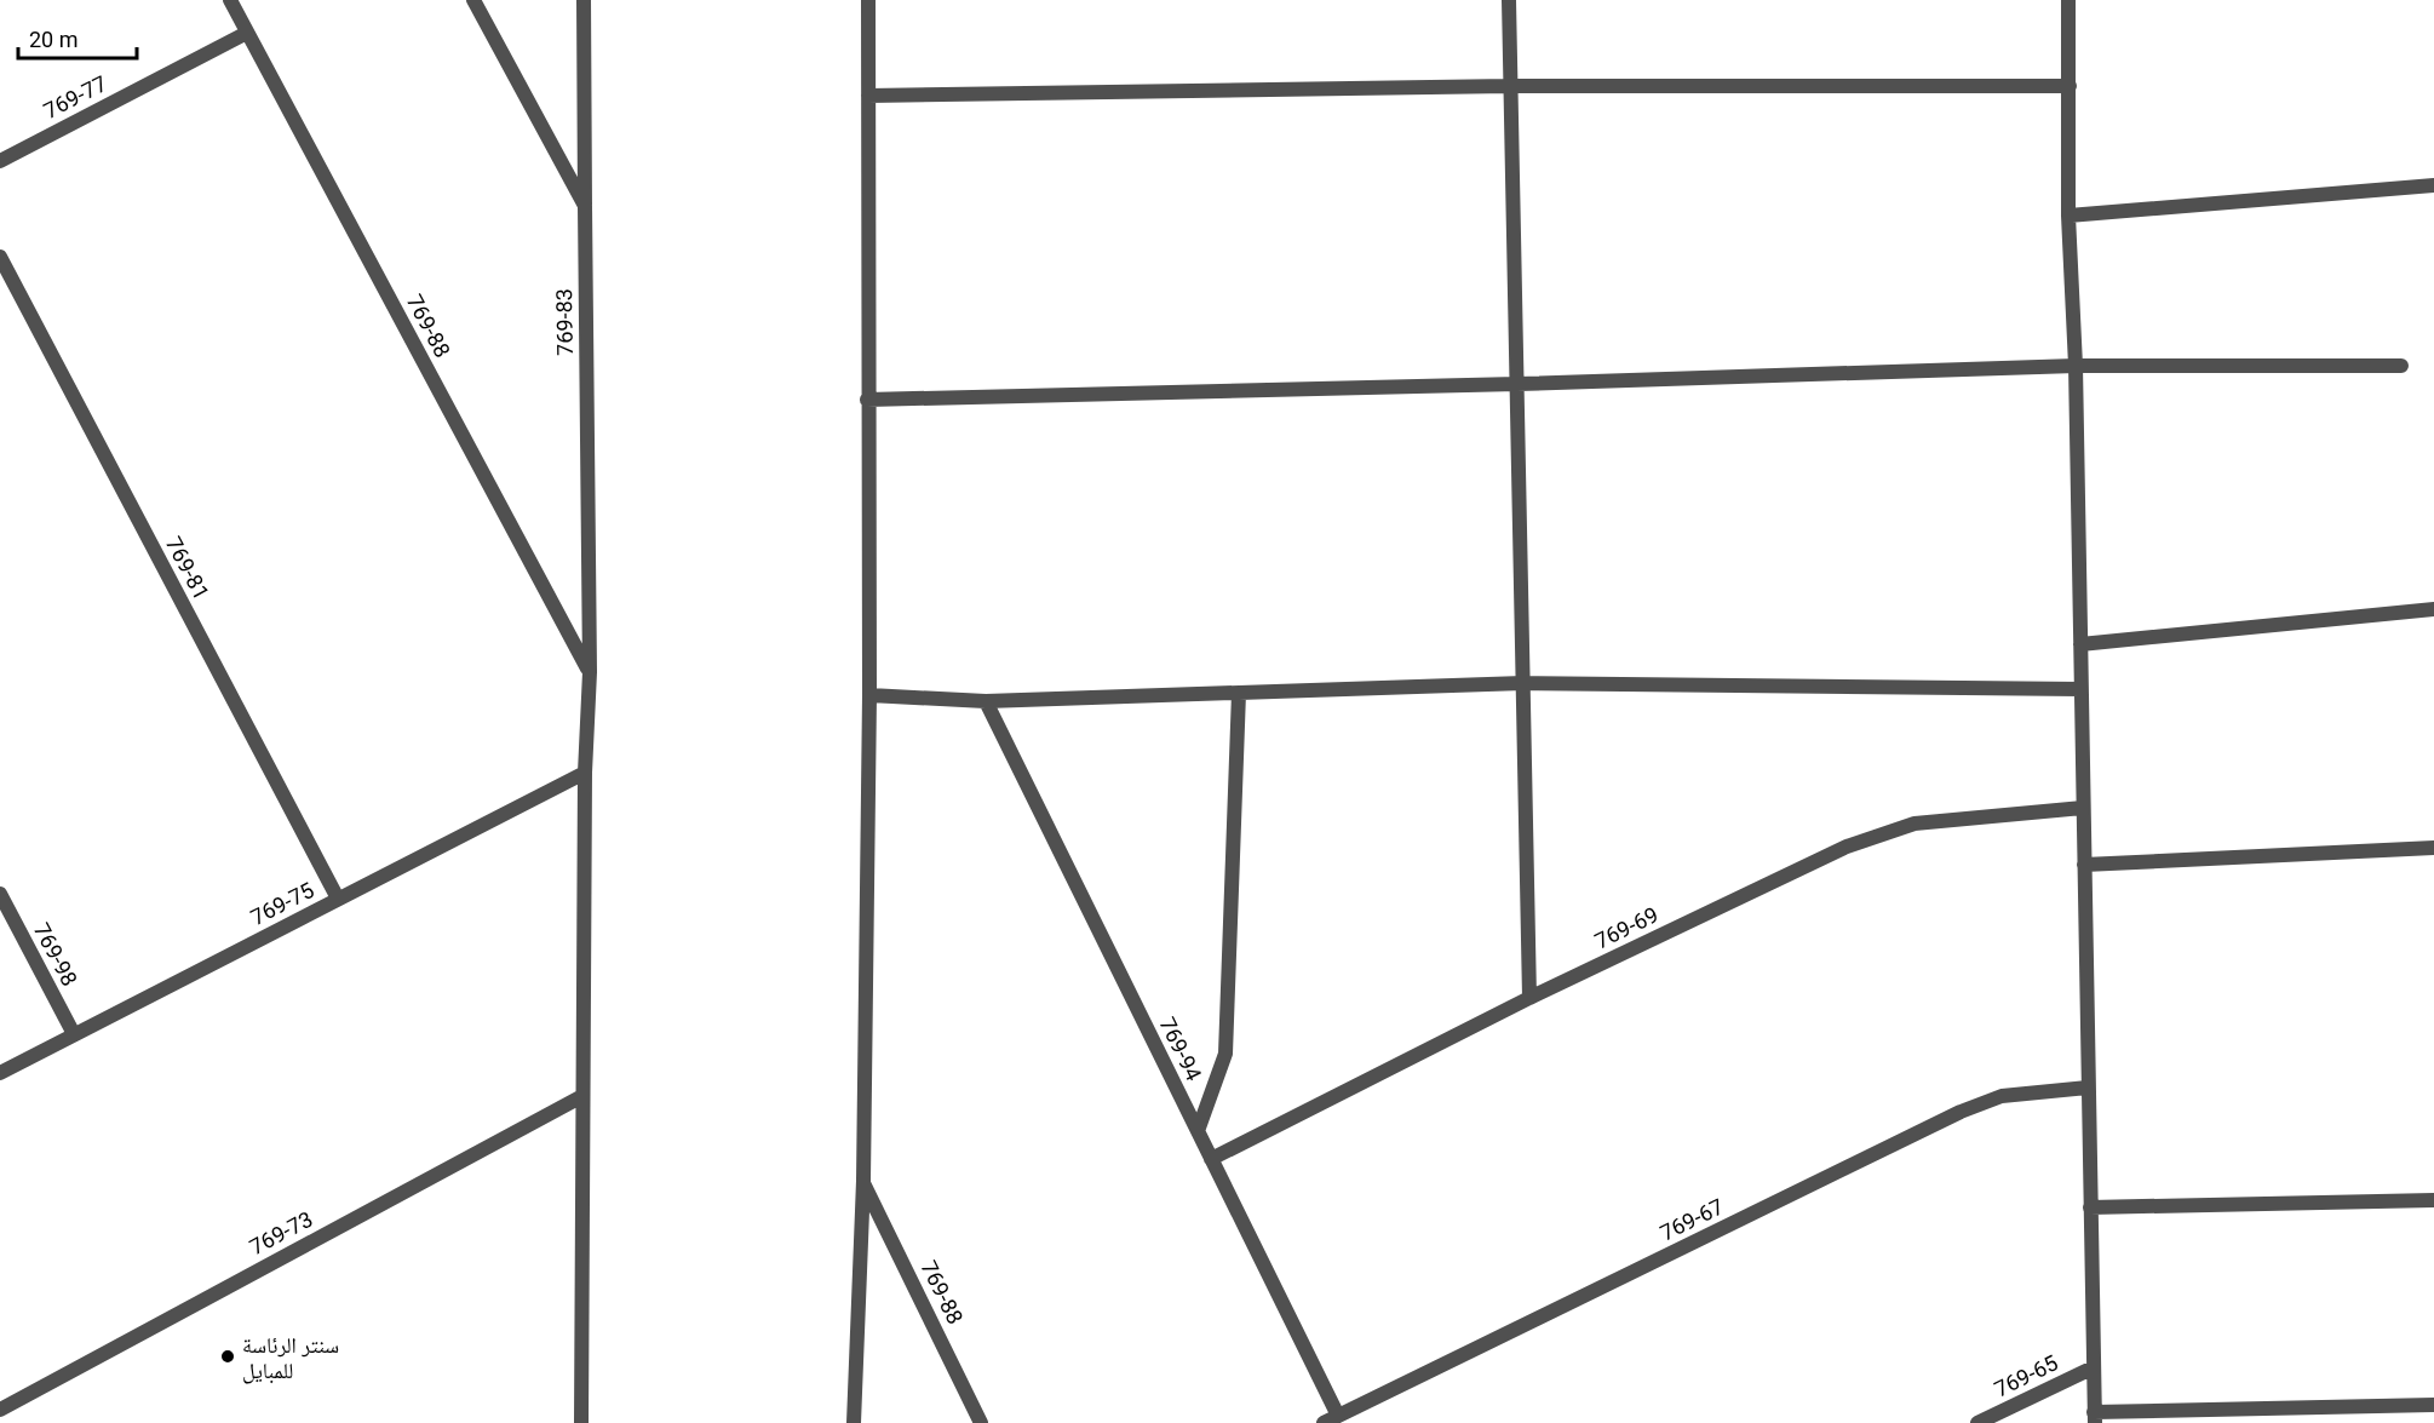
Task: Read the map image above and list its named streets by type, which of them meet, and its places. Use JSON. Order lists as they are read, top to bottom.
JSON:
{
  "streets": {
    "street": [
      "769-77",
      "769-83",
      "769-88",
      "769-81",
      "769-75",
      "769-69",
      "769-98",
      "769-94",
      "769-67",
      "769-73",
      "769-65"
    ]
  },
  "crossings": [
    ["769-77", "769-88"],
    ["769-83", "769-88"],
    ["769-83", "769-75"],
    ["769-83", "769-73"],
    ["769-81", "769-75"],
    ["769-75", "769-98"],
    ["769-69", "769-94"],
    ["769-94", "769-67"]
  ],
  "places": ["سنتر الرئاسة للمبايل"],
  "scale_bar": "20 m"
}
